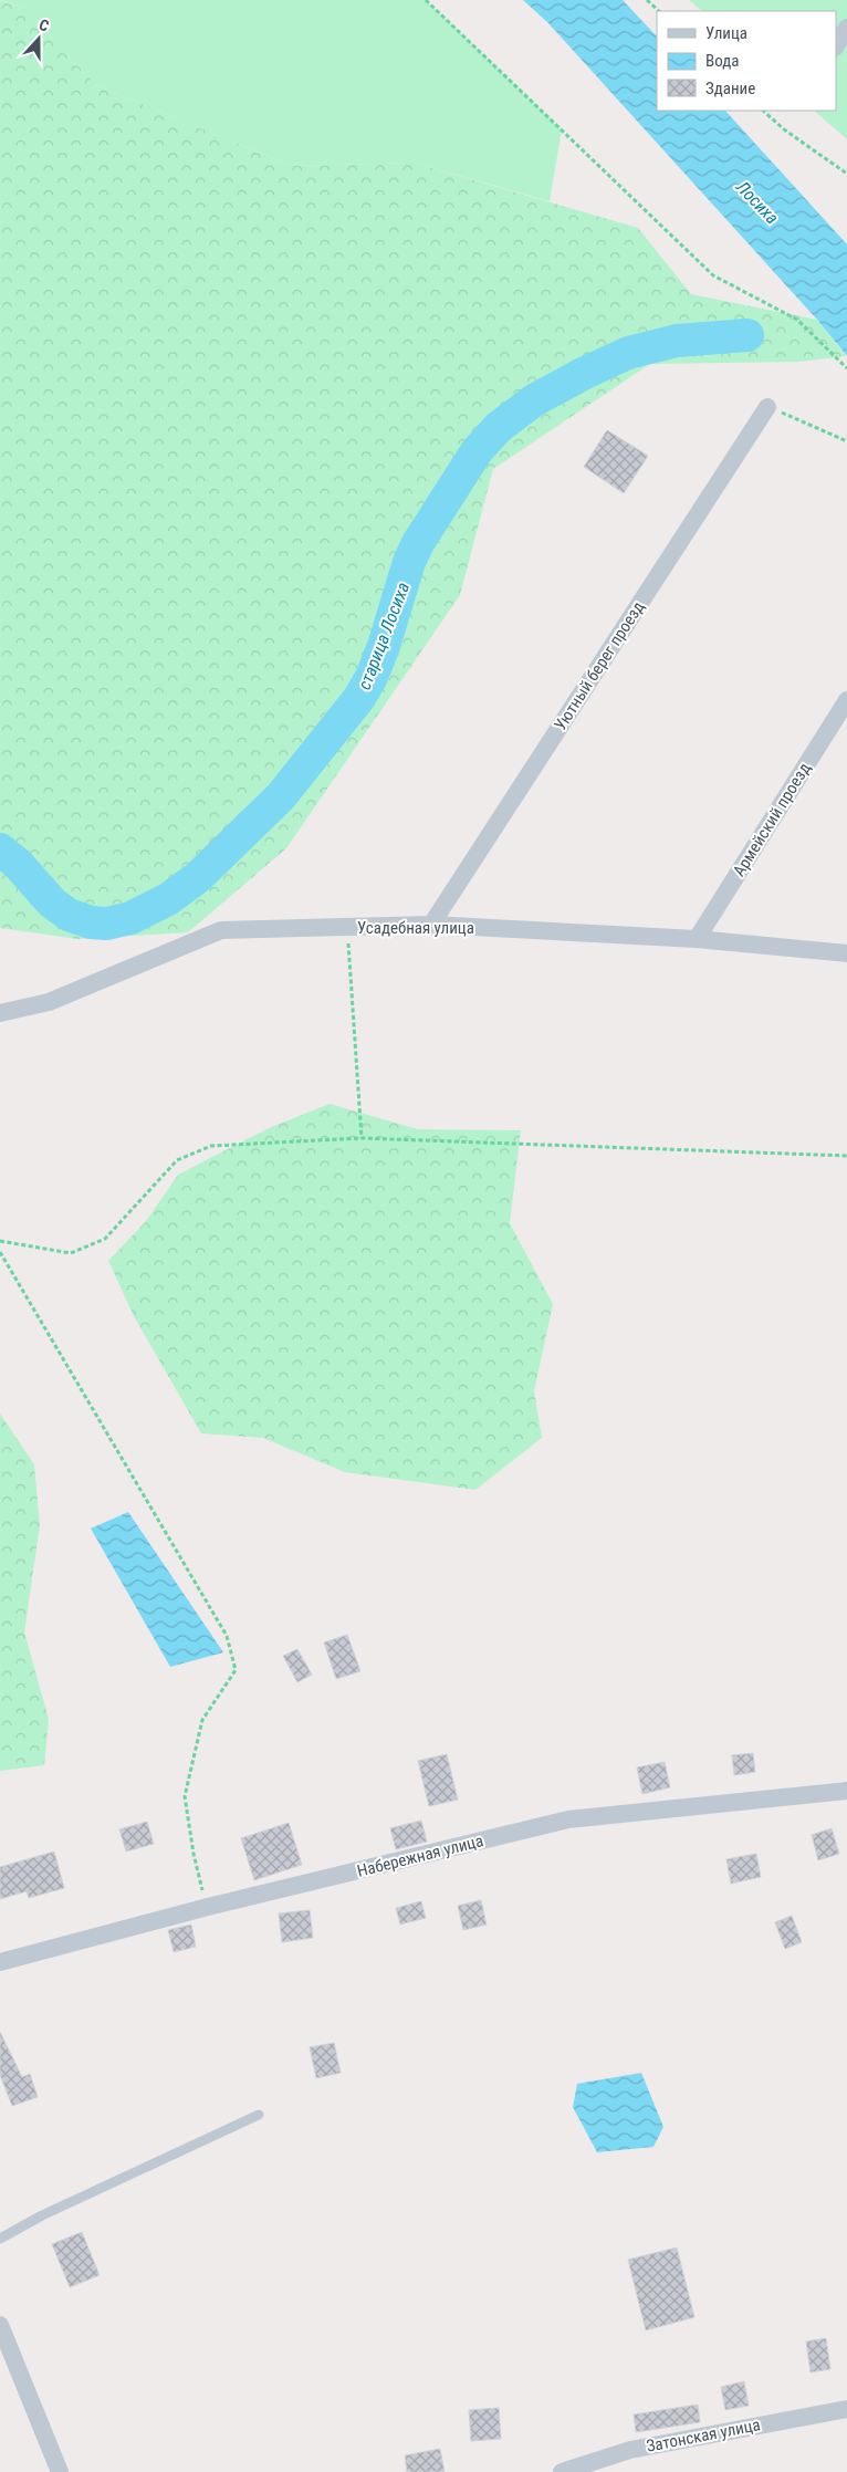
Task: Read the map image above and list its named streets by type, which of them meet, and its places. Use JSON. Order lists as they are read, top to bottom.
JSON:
{
  "streets": {
    "street": [
      "Уютный берег проезд",
      "Армейский проезд",
      "Усадебная улица",
      "Набережная улица",
      "Затонская улица"
    ]
  },
  "crossings": [
    ["Уютный берег проезд", "Усадебная улица"],
    ["Армейский проезд", "Усадебная улица"]
  ],
  "water": ["Лосиха", "старица Лосиха"],
  "legend": ["Улица", "Вода", "Здание"],
  "north": "top"
}
